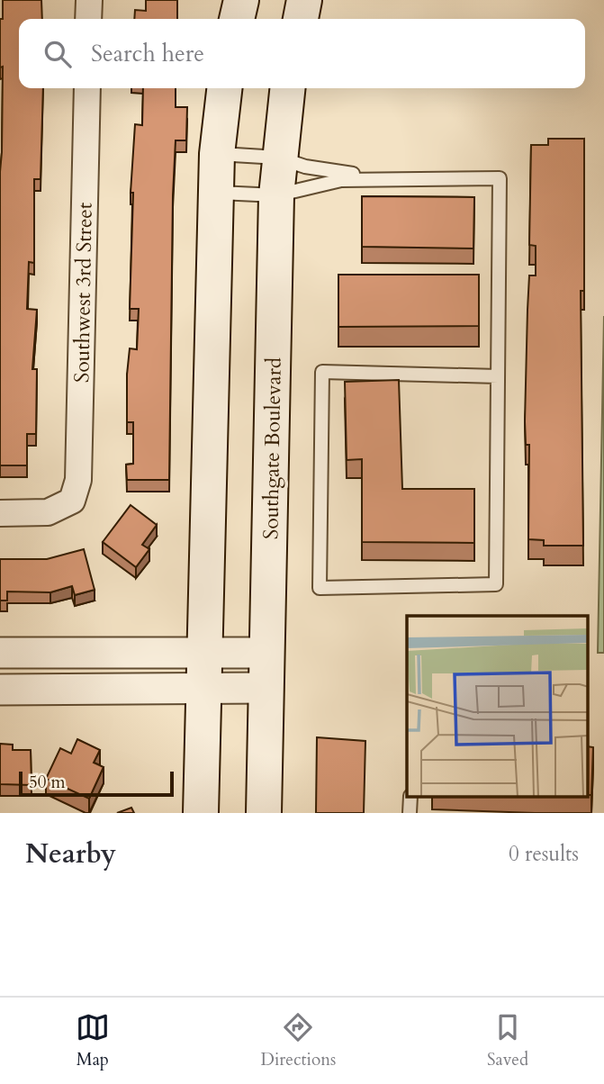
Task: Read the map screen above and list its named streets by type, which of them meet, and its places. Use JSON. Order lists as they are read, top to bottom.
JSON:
{
  "streets": {
    "main road": ["Southgate Boulevard"],
    "street": ["Southwest 3rd Street"]
  },
  "scale_bar": "50 m",
  "page": {
    "search": "Search here",
    "scale": "50 m",
    "heading": ["Nearby", "0 results"],
    "nav": ["Map", "Directions", "Saved"]
  }
}
